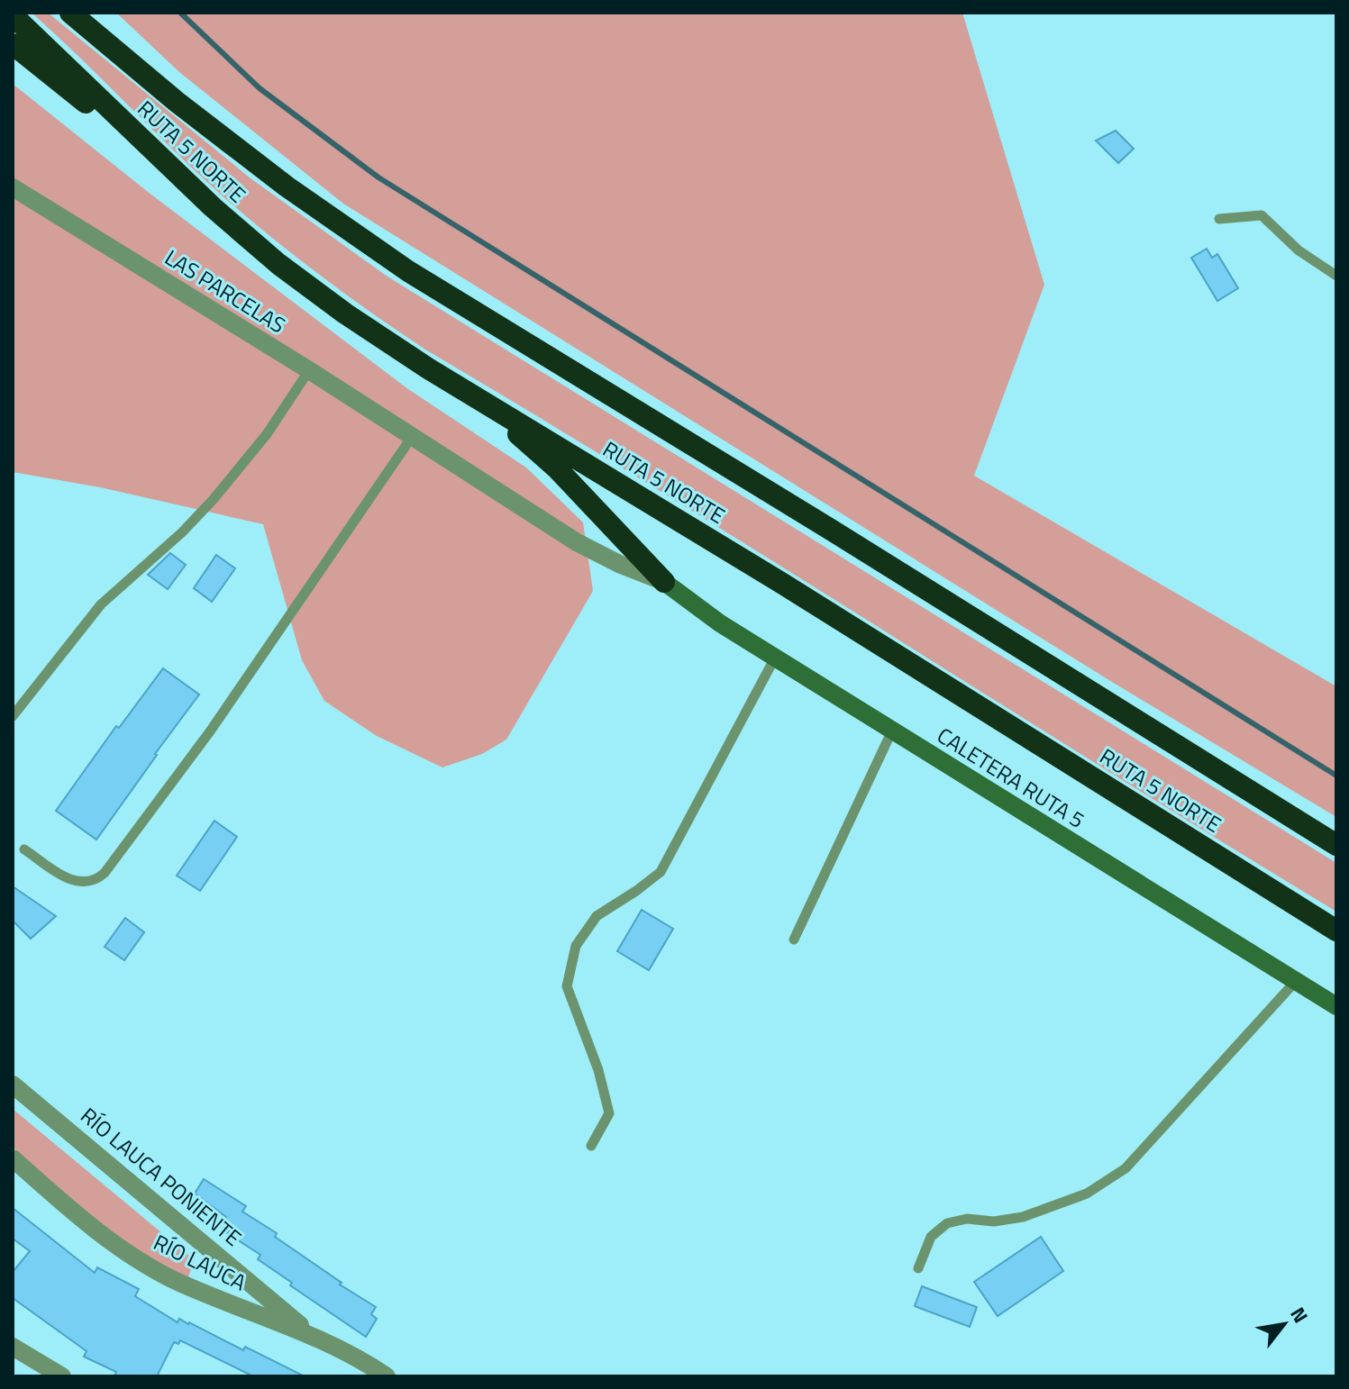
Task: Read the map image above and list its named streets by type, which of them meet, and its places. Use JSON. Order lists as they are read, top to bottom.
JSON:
{
  "streets": {
    "highway": ["RUTA 5 NORTE"],
    "street": [
      "LAS PARCELAS",
      "CALETERA RUTA 5",
      "RÍO LAUCA PONIENTE",
      "RÍO LAUCA"
    ]
  },
  "crossings": [
    ["LAS PARCELAS", "CALETERA RUTA 5"],
    ["RÍO LAUCA PONIENTE", "RÍO LAUCA"]
  ],
  "north": "top right"
}
